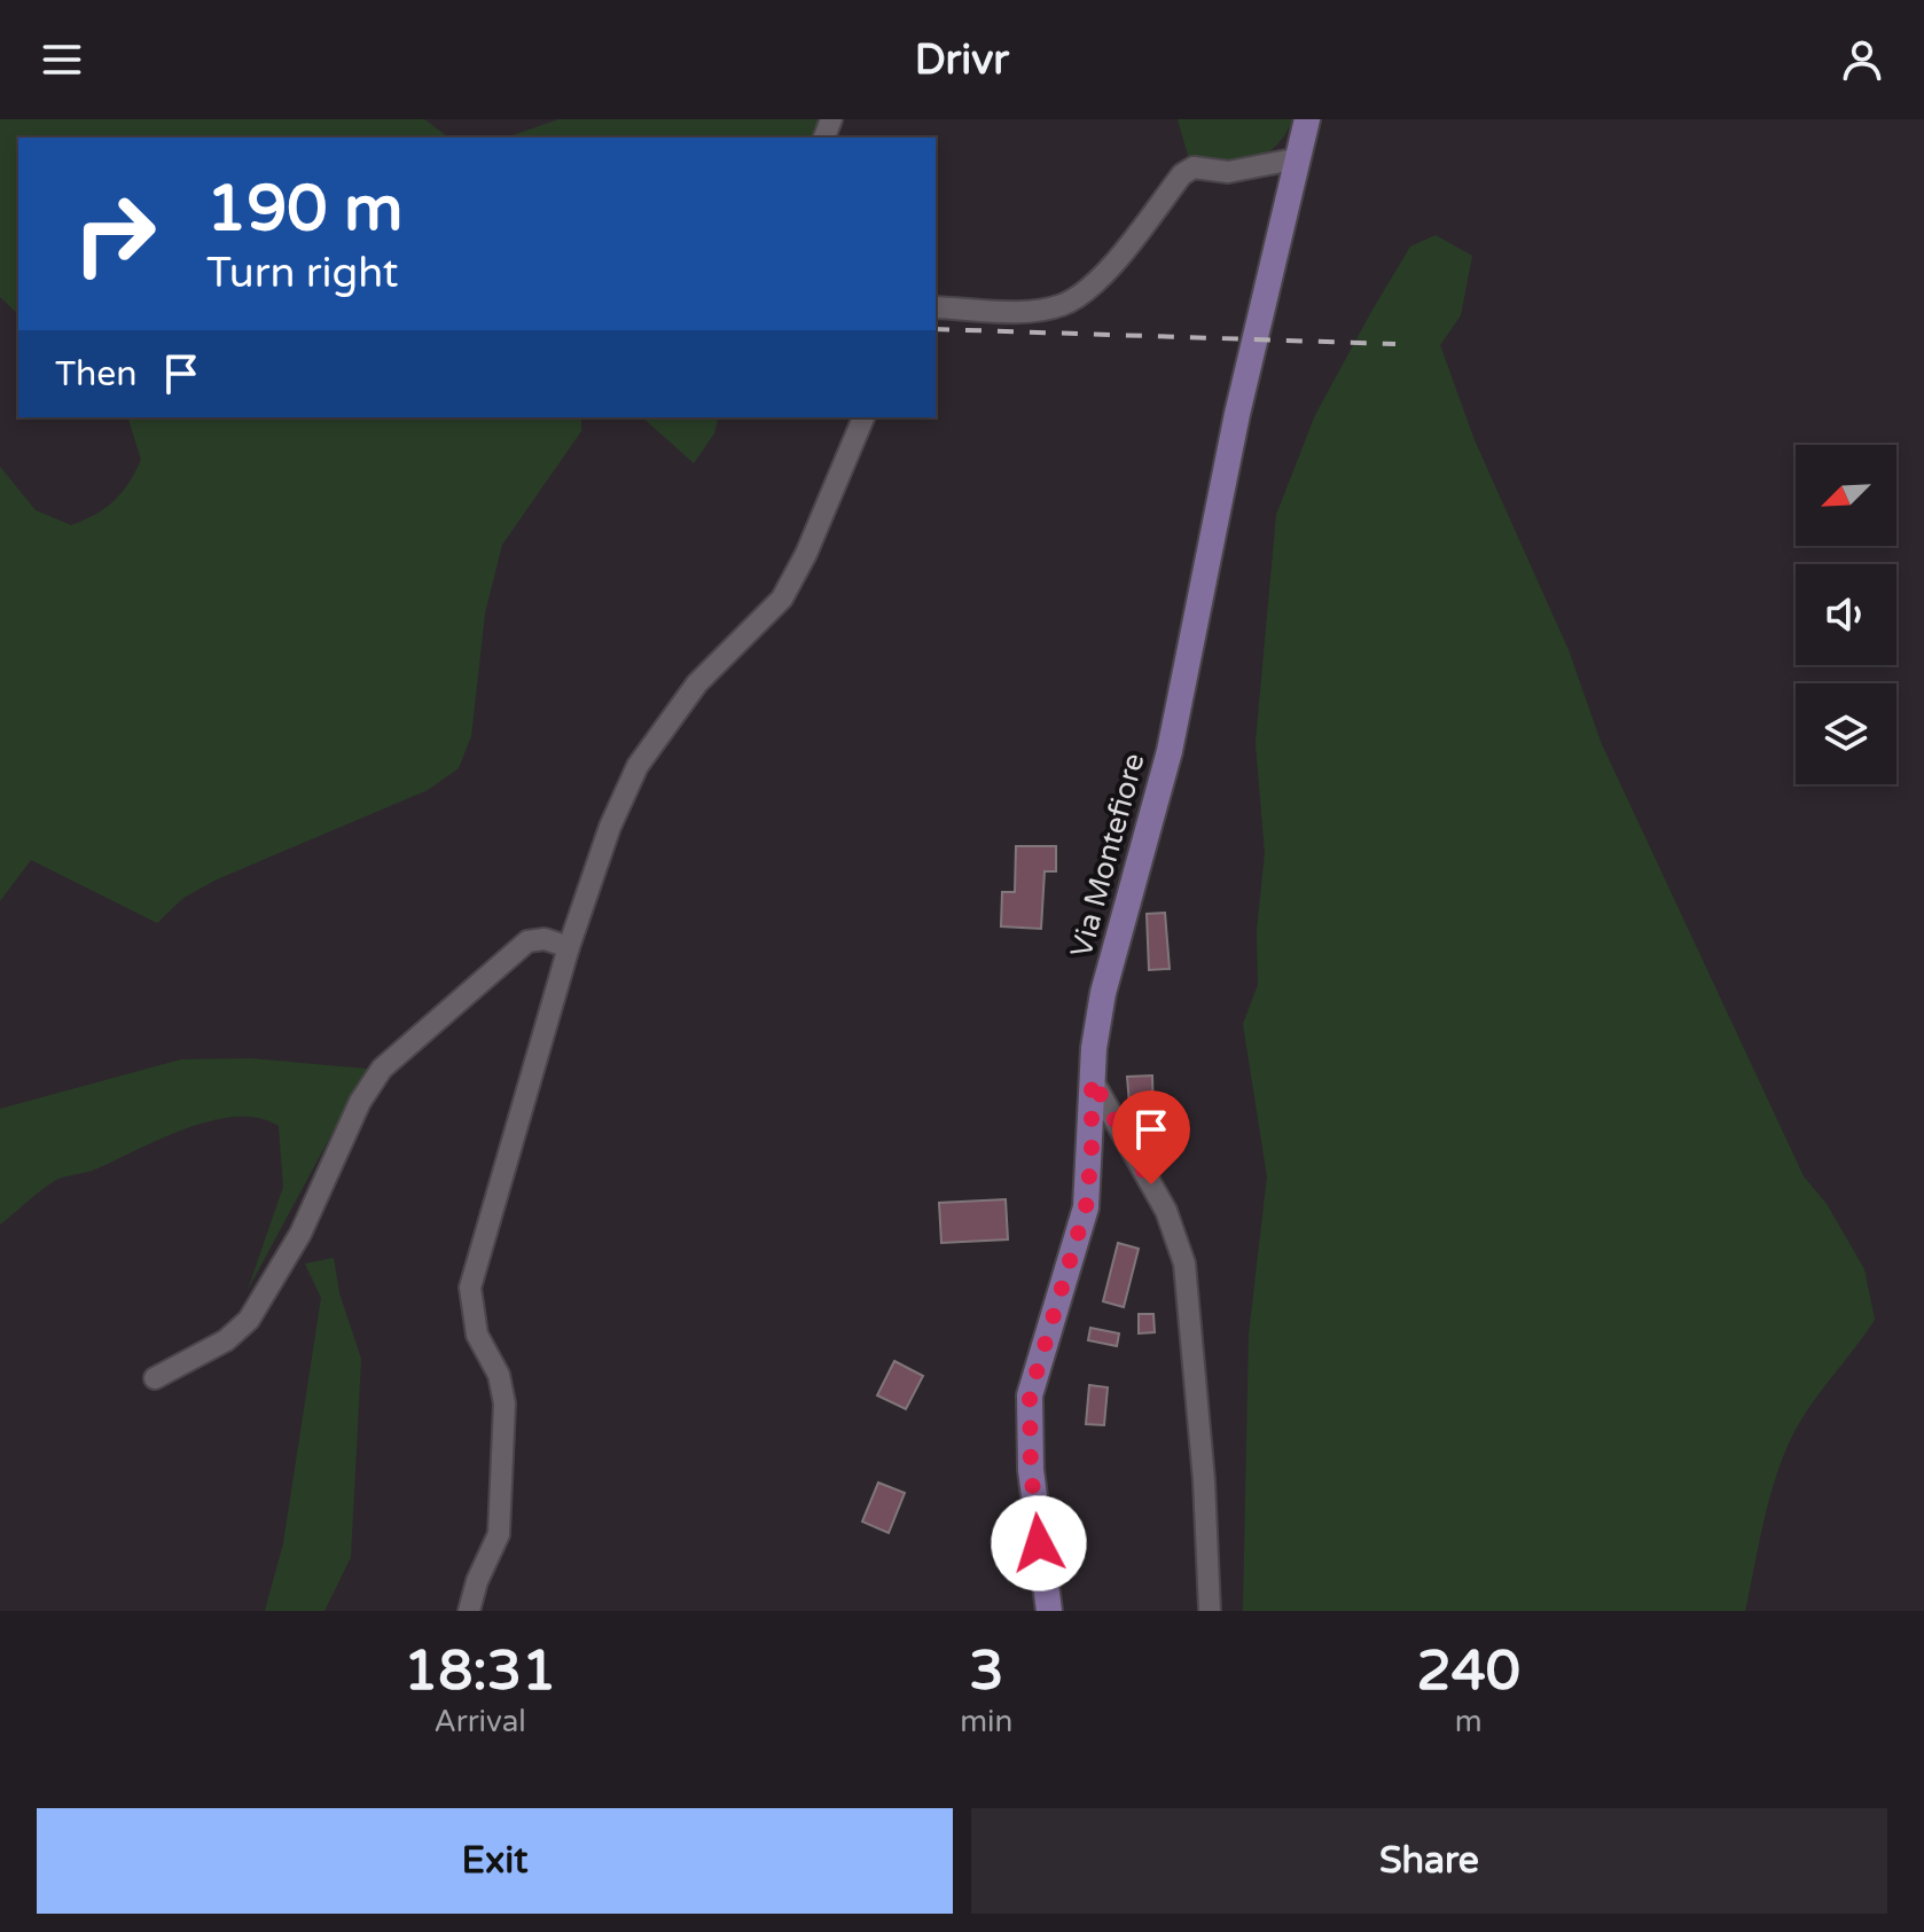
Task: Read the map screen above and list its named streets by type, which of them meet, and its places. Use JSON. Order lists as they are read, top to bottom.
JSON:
{
  "streets": {
    "main road": ["Via Montefiore"]
  },
  "north": "bottom left",
  "page": {
    "header": "Drivr",
    "turn": ["190 m", "Turn right"],
    "then": "Then",
    "eta": [
      "18:31",
      "Arrival",
      "3",
      "min",
      "240",
      "m"
    ],
    "buttons": ["Exit", "Share"]
  }
}
